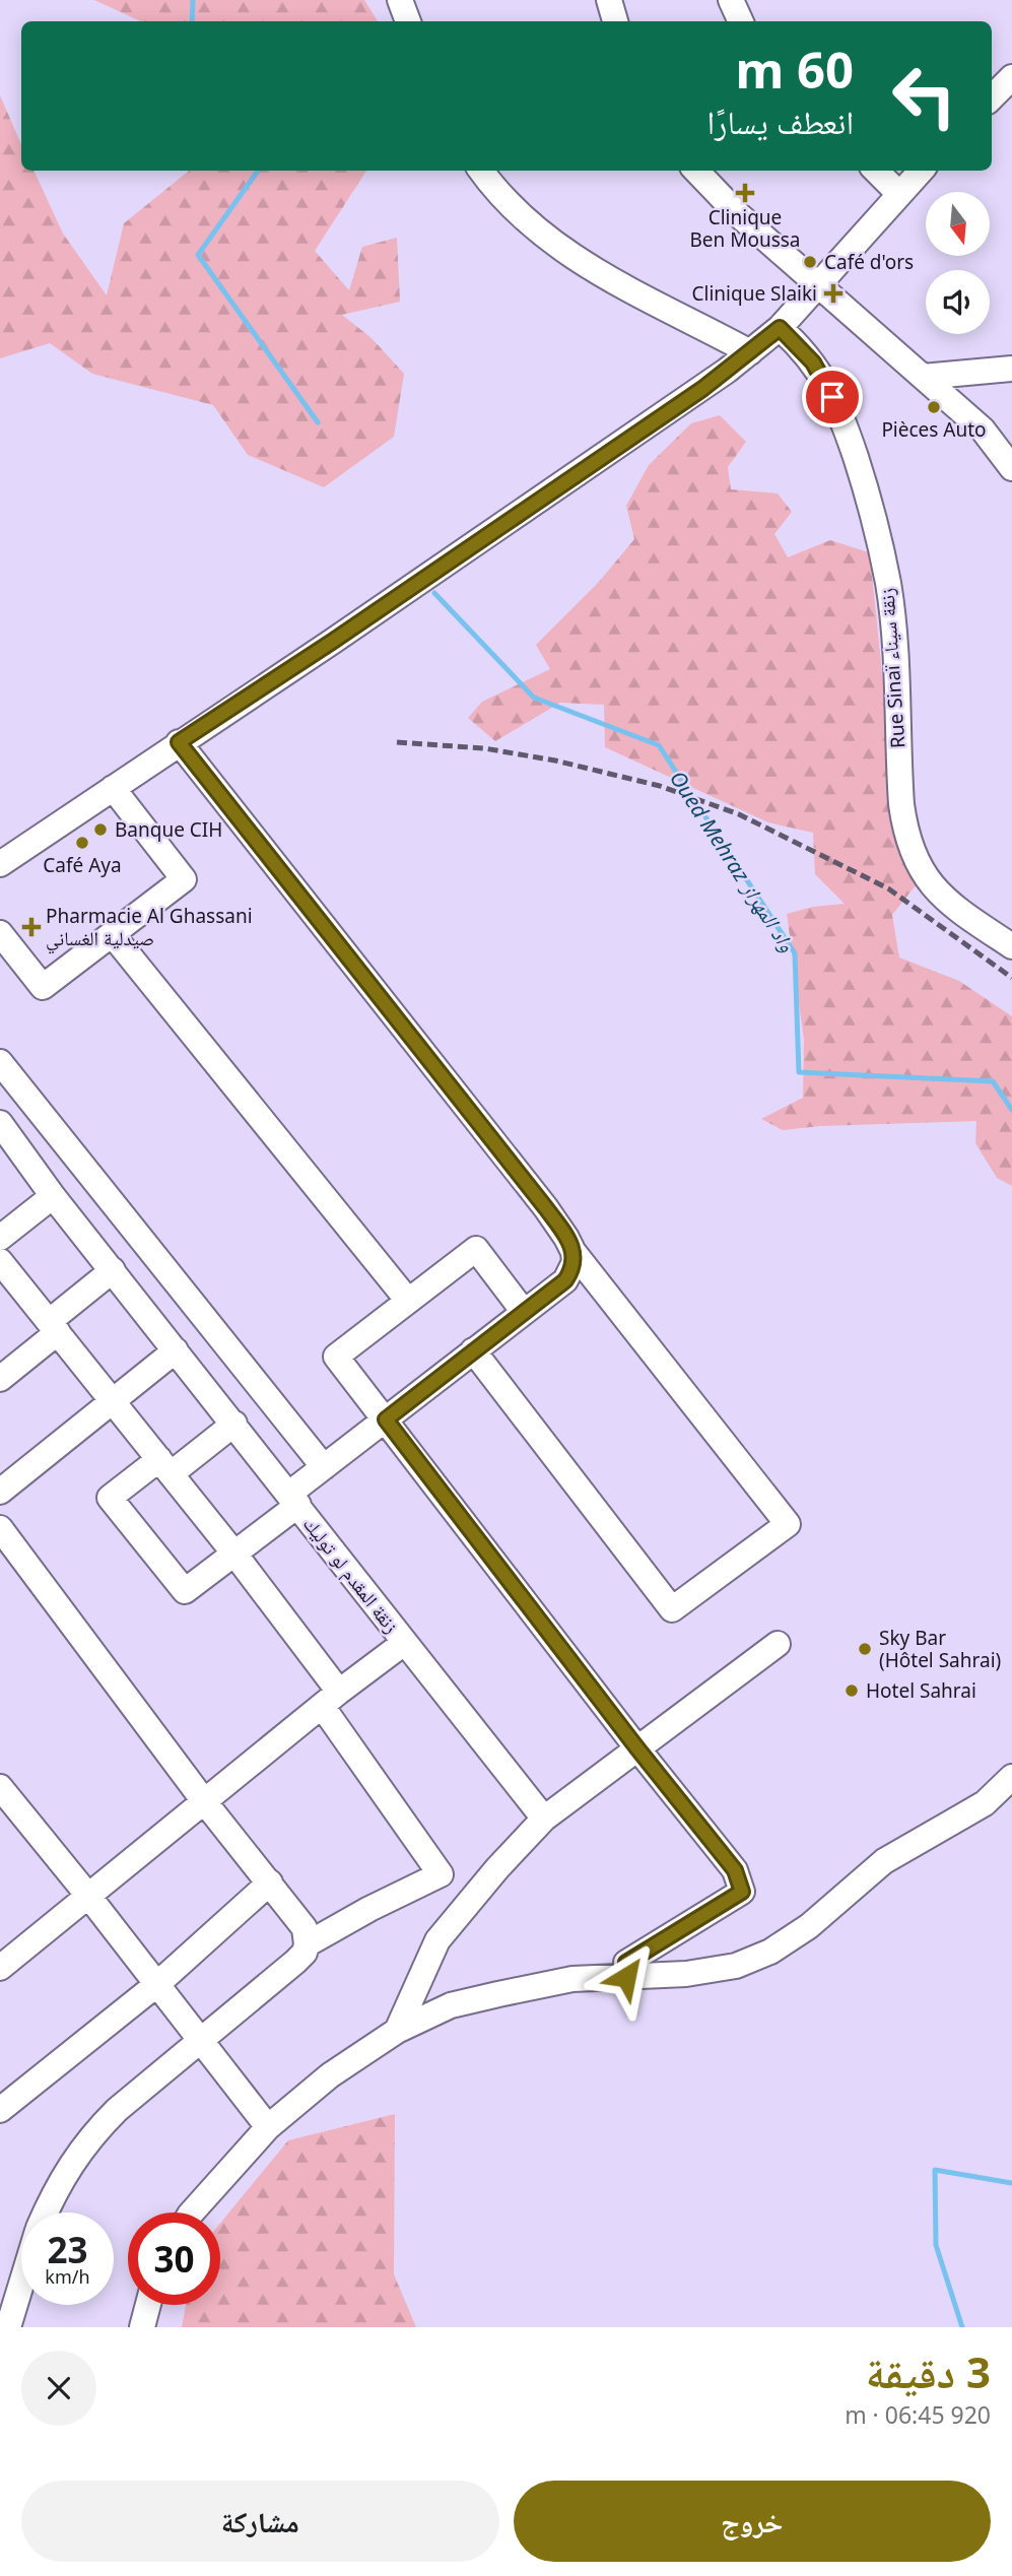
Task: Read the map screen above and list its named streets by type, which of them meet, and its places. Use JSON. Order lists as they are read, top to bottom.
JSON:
{
  "streets": {
    "street": ["Rue Sinaï زنقة سيناء", "زنقة المقدم لو توليك"]
  },
  "water": ["Oued Mehraz واد المهراز"],
  "places": {
    "health": ["Clinique Ben Moussa", "Clinique Slaiki", "Pharmacie Al Ghassani صيدلية الغساني"],
    "other": [
      "Café d'ors",
      "Pièces Auto",
      "Banque CIH",
      "Café Aya",
      "Sky Bar (Hôtel Sahrai)",
      "Hotel Sahrai"
    ]
  },
  "north": "bottom",
  "page": {
    "turn": ["60 m", "انعطف يسارًا"],
    "speed": "23 km/h",
    "limit": "30",
    "heading": ["3 دقيقة", "920 m · 06:45"],
    "buttons": ["خروج", "مشاركة"]
  }
}
